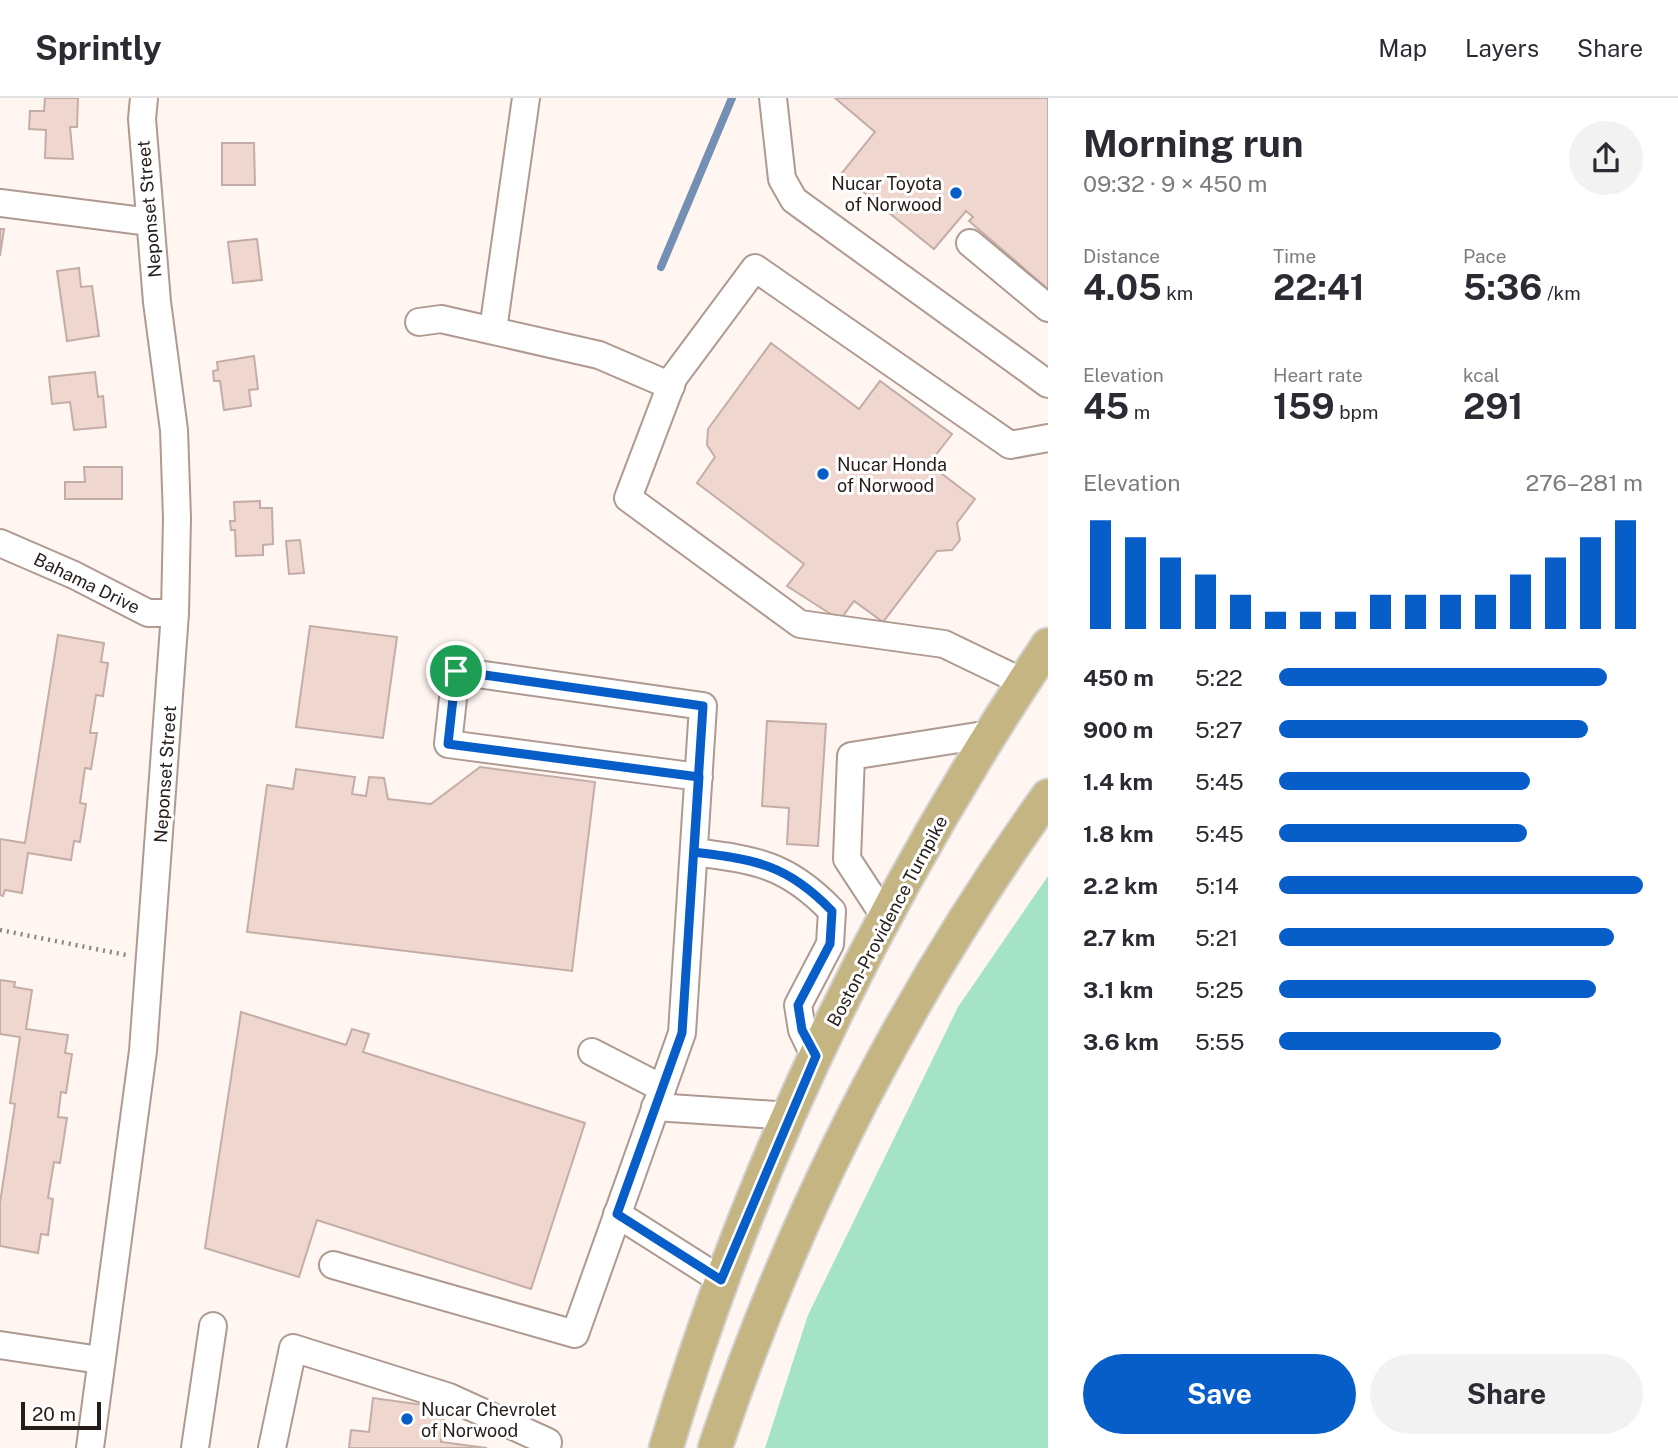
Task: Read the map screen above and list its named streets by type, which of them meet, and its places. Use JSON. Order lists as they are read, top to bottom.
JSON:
{
  "streets": {
    "main road": ["Boston-Providence Turnpike"],
    "street": ["Neponset Street", "Bahama Drive"]
  },
  "crossings": [
    ["Neponset Street", "Bahama Drive"]
  ],
  "places": ["Nucar Toyota of Norwood", "Nucar Honda of Norwood", "Nucar Chevrolet of Norwood"],
  "scale_bar": "20 m",
  "page": {
    "header": "Sprintly",
    "nav": ["Map", "Layers", "Share"],
    "heading": ["Morning run", "09:32 · 9 × 450 m"],
    "stats": [
      ["Distance", "4.05 km"],
      ["Time", "22:41"],
      ["Pace", "5:36 /km"],
      ["Elevation", "45 m"],
      ["Heart rate", "159 bpm"],
      ["kcal", "291"]
    ],
    "chart": ["Elevation", "276–281 m"],
    "list": [
      {
        "name": "450 m",
        "note": "5:22"
      },
      {
        "name": "900 m",
        "note": "5:27"
      },
      {
        "name": "1.4 km",
        "note": "5:45"
      },
      {
        "name": "1.8 km",
        "note": "5:45"
      },
      {
        "name": "2.2 km",
        "note": "5:14"
      },
      {
        "name": "2.7 km",
        "note": "5:21"
      },
      {
        "name": "3.1 km",
        "note": "5:25"
      },
      {
        "name": "3.6 km",
        "note": "5:55"
      }
    ],
    "buttons": ["Save", "Share"],
    "scale": "20 m"
  }
}
